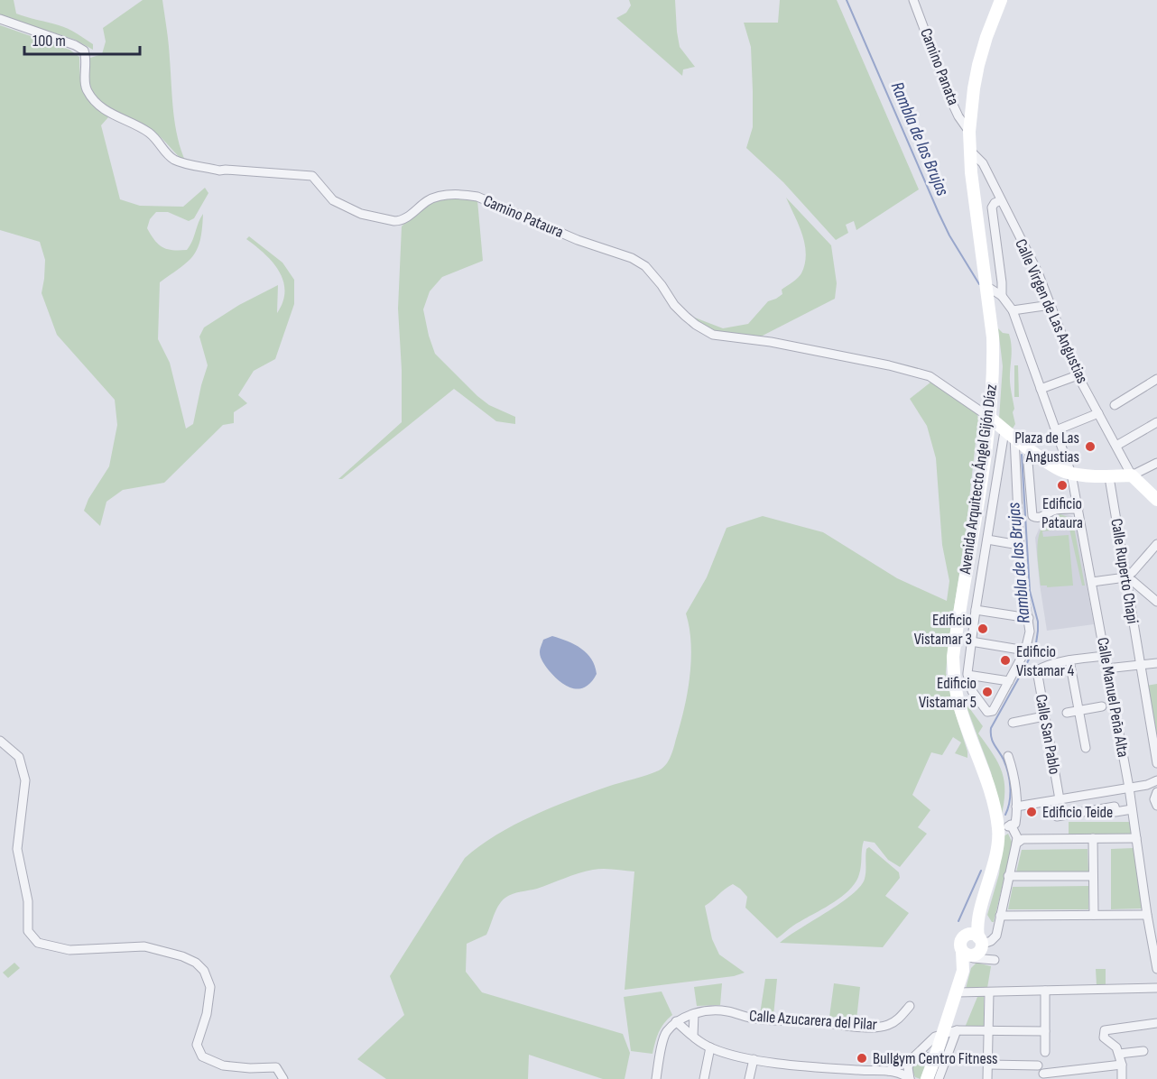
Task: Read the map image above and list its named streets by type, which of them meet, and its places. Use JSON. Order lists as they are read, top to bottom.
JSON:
{
  "streets": {
    "main road": ["Camino Pataura", "Avenida Arquitecto Ángel Gijón Díaz"],
    "street": [
      "Camino Panata",
      "Calle Virgen de Las Angustias",
      "Calle Ruperto Chapi",
      "Calle Manuel Peña Alta",
      "Calle San Pablo",
      "Calle Azucarera del Pilar"
    ]
  },
  "crossings": [
    ["Camino Panata", "Avenida Arquitecto Ángel Gijón Díaz"],
    ["Camino Pataura", "Avenida Arquitecto Ángel Gijón Díaz"],
    ["Camino Pataura", "Calle Manuel Peña Alta"],
    ["Calle Virgen de Las Angustias", "Avenida Arquitecto Ángel Gijón Díaz"]
  ],
  "water": ["Rambla de las Brujas"],
  "places": [
    "Plaza de Las Angustias",
    "Edificio Pataura",
    "Edificio Vistamar 3",
    "Edificio Vistamar 4",
    "Edificio Vistamar 5",
    "Edificio Teide",
    "Bullgym Centro Fitness"
  ],
  "scale_bar": "100 m"
}
